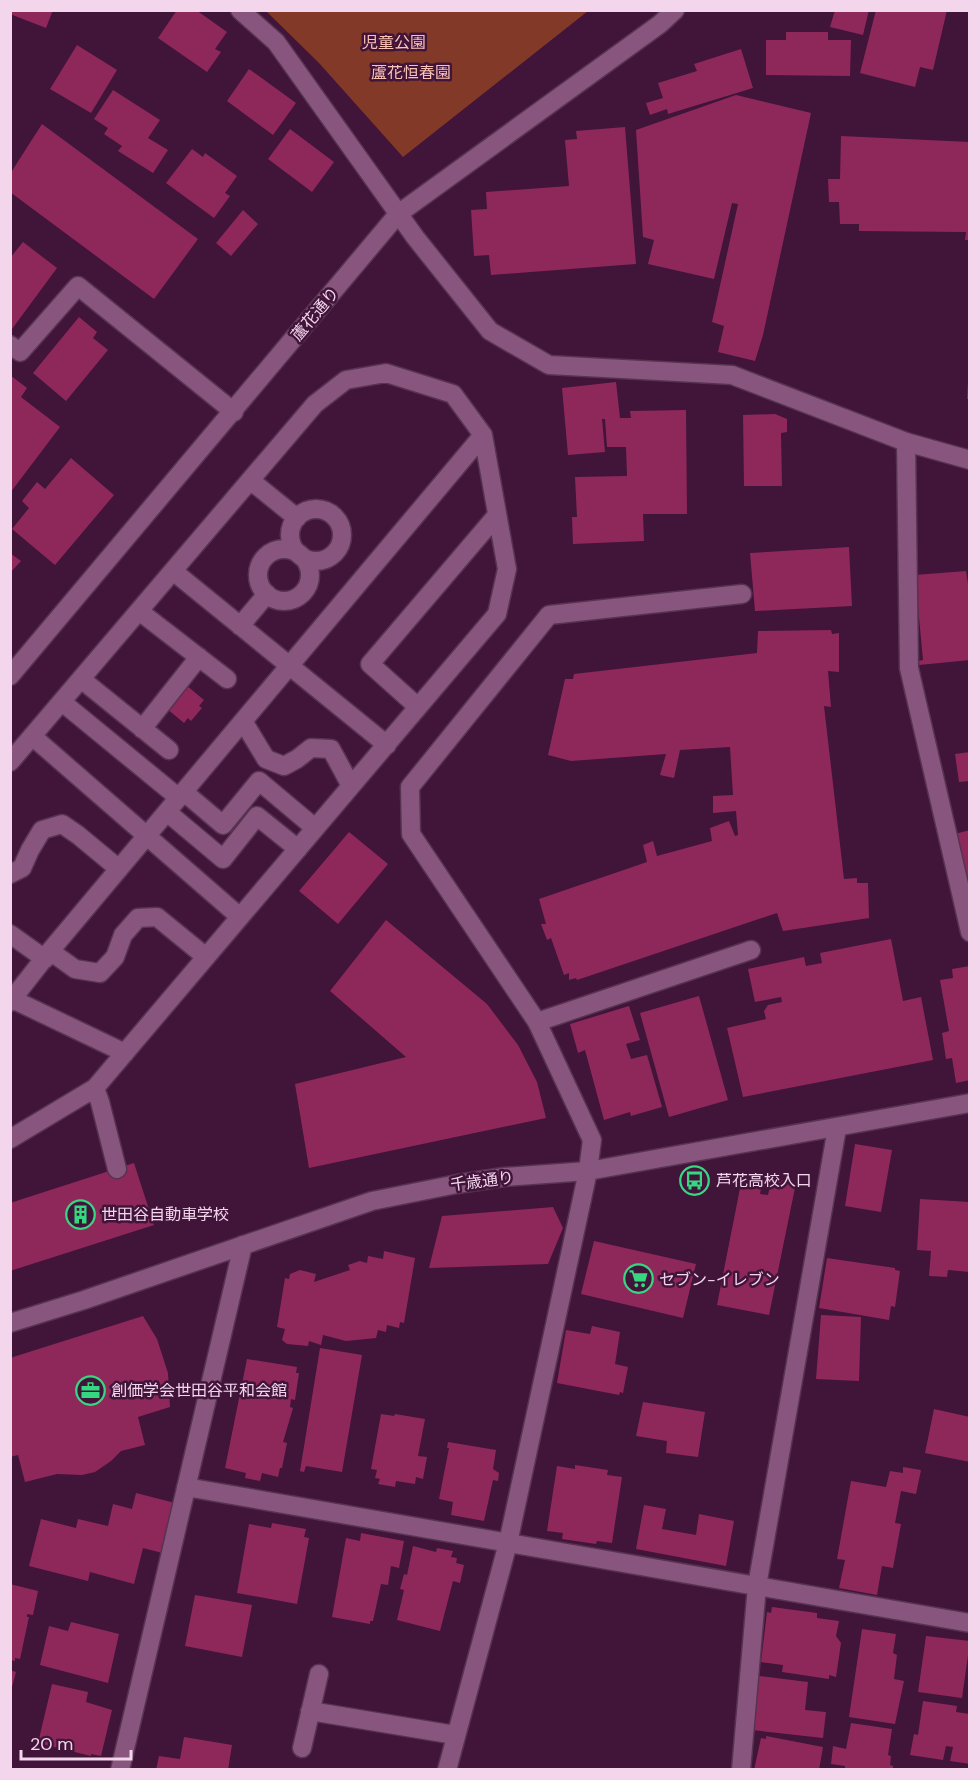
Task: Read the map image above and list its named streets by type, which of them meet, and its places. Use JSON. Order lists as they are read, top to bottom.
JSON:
{
  "streets": {
    "street": ["蘆花通り", "千歳通り"]
  },
  "parks": ["児童公園", "蘆花恒春園"],
  "places": {
    "bus stop": ["芦花高校入口"],
    "building": ["世田谷自動車学校"],
    "supermarket": ["セブン-イレブン"],
    "office": ["創価学会世田谷平和会館"]
  },
  "scale_bar": "20 m"
}
